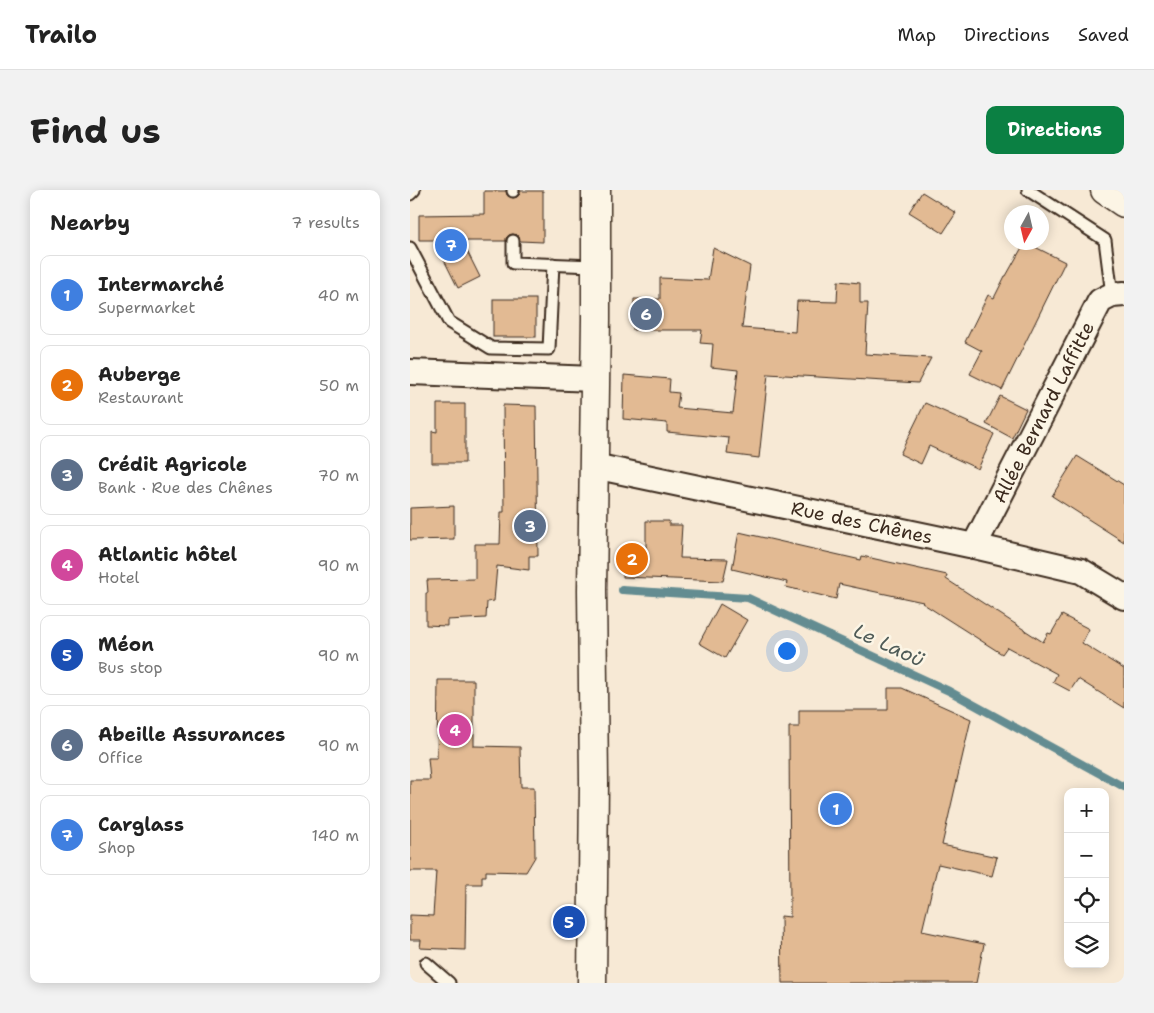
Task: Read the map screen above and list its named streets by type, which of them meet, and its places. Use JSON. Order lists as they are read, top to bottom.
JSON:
{
  "streets": {
    "street": ["Allée Bernard Laffitte", "Rue des Chênes"]
  },
  "crossings": [
    ["Allée Bernard Laffitte", "Rue des Chênes"]
  ],
  "water": ["Le Laoü"],
  "north": "bottom",
  "page": {
    "header": "Trailo",
    "nav": ["Map", "Directions", "Saved"],
    "buttons": "Directions",
    "title": "Find us",
    "heading": ["Nearby", "7 results"],
    "pins": [
      "7",
      "6",
      "3",
      "2",
      "4",
      "1",
      "5"
    ],
    "list": [
      {
        "mark": "1",
        "name": "Intermarché",
        "note": "Supermarket",
        "value": "40 m"
      },
      {
        "mark": "2",
        "name": "Auberge",
        "note": "Restaurant",
        "value": "50 m"
      },
      {
        "mark": "3",
        "name": "Crédit Agricole",
        "note": "Bank · Rue des Chênes",
        "value": "70 m"
      },
      {
        "mark": "4",
        "name": "Atlantic hôtel",
        "note": "Hotel",
        "value": "90 m"
      },
      {
        "mark": "5",
        "name": "Méon",
        "note": "Bus stop",
        "value": "90 m"
      },
      {
        "mark": "6",
        "name": "Abeille Assurances",
        "note": "Office",
        "value": "90 m"
      },
      {
        "mark": "7",
        "name": "Carglass",
        "note": "Shop",
        "value": "140 m"
      }
    ],
    "map_buttons": ["+", "−"]
  }
}
